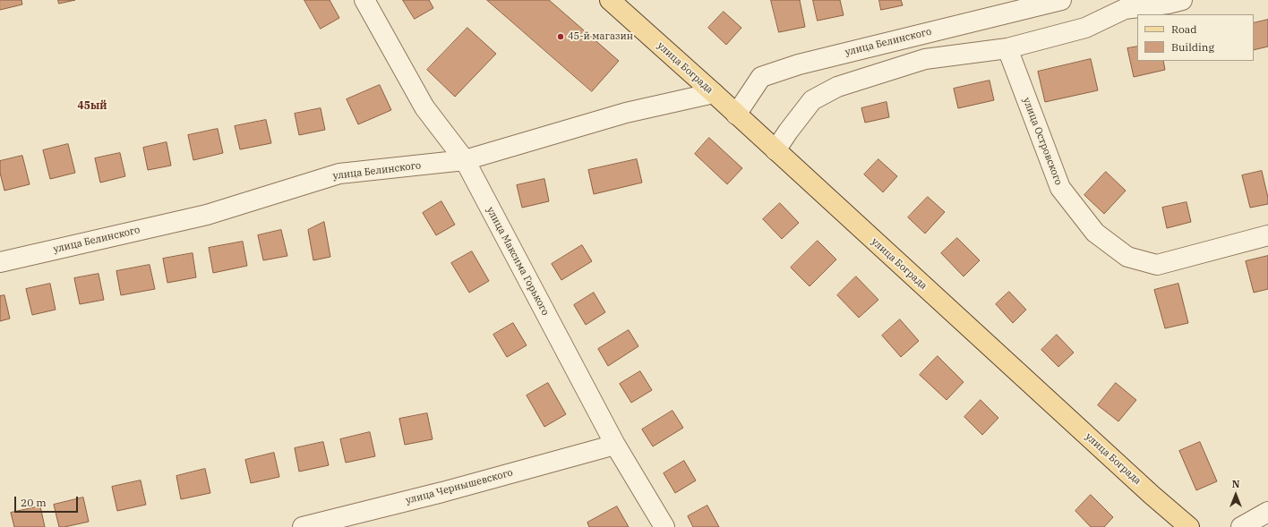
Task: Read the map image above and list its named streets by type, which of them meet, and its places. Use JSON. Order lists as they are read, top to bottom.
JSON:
{
  "streets": {
    "main road": ["улица Бограда"],
    "street": [
      "улица Белинского",
      "улица Островского",
      "улица Максима Горького",
      "улица Чернышевского"
    ]
  },
  "crossings": [
    ["улица Белинского", "улица Бограда"],
    ["улица Белинского", "улица Максима Горького"],
    ["улица Максима Горького", "улица Чернышевского"]
  ],
  "districts": ["45ый"],
  "places": ["45-й магазин"],
  "legend": ["Road", "Building"],
  "scale_bar": "20 m",
  "north": "top"
}
